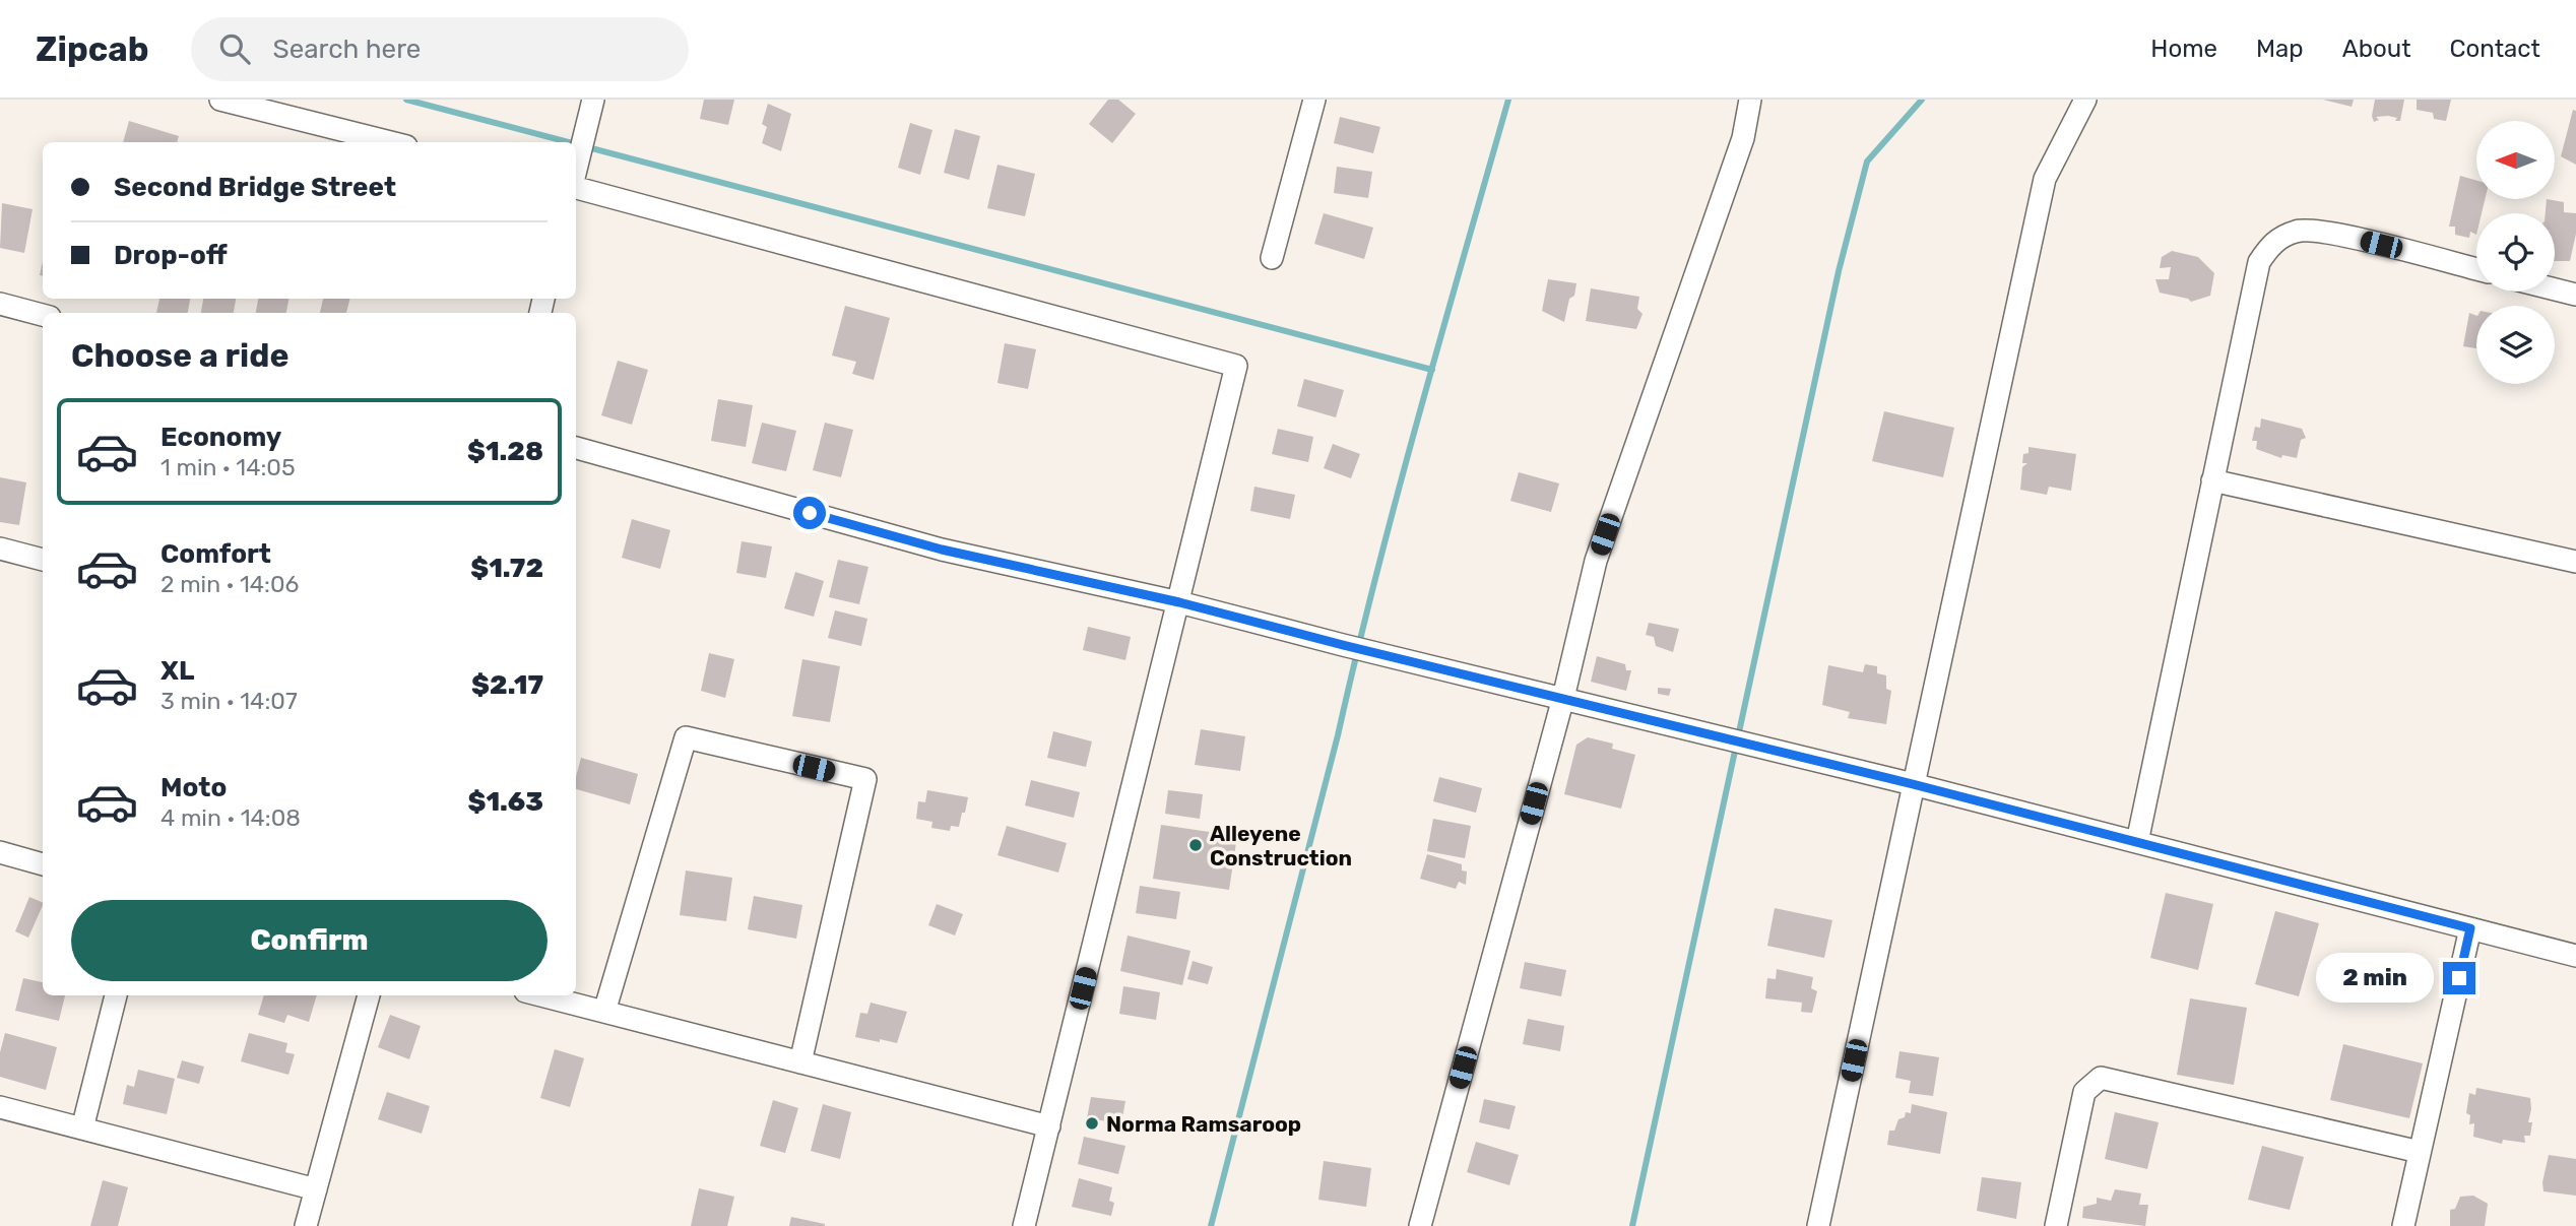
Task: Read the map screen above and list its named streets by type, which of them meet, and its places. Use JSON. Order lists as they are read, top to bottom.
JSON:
{
  "places": ["Alleyene Construction", "Norma Ramsaroop"],
  "north": "left",
  "page": {
    "header": "Zipcab",
    "search": "Search here",
    "nav": [
      "Home",
      "Map",
      "About",
      "Contact"
    ],
    "banner": ["Second Bridge Street", "Drop-off"],
    "heading": "Choose a ride",
    "list": [
      {
        "name": "Economy",
        "note": "1 min · 14:05",
        "value": "$1.28"
      },
      {
        "name": "Comfort",
        "note": "2 min · 14:06",
        "value": "$1.72"
      },
      {
        "name": "XL",
        "note": "3 min · 14:07",
        "value": "$2.17"
      },
      {
        "name": "Moto",
        "note": "4 min · 14:08",
        "value": "$1.63"
      }
    ],
    "buttons": "Confirm",
    "bubble": "2 min"
  }
}
